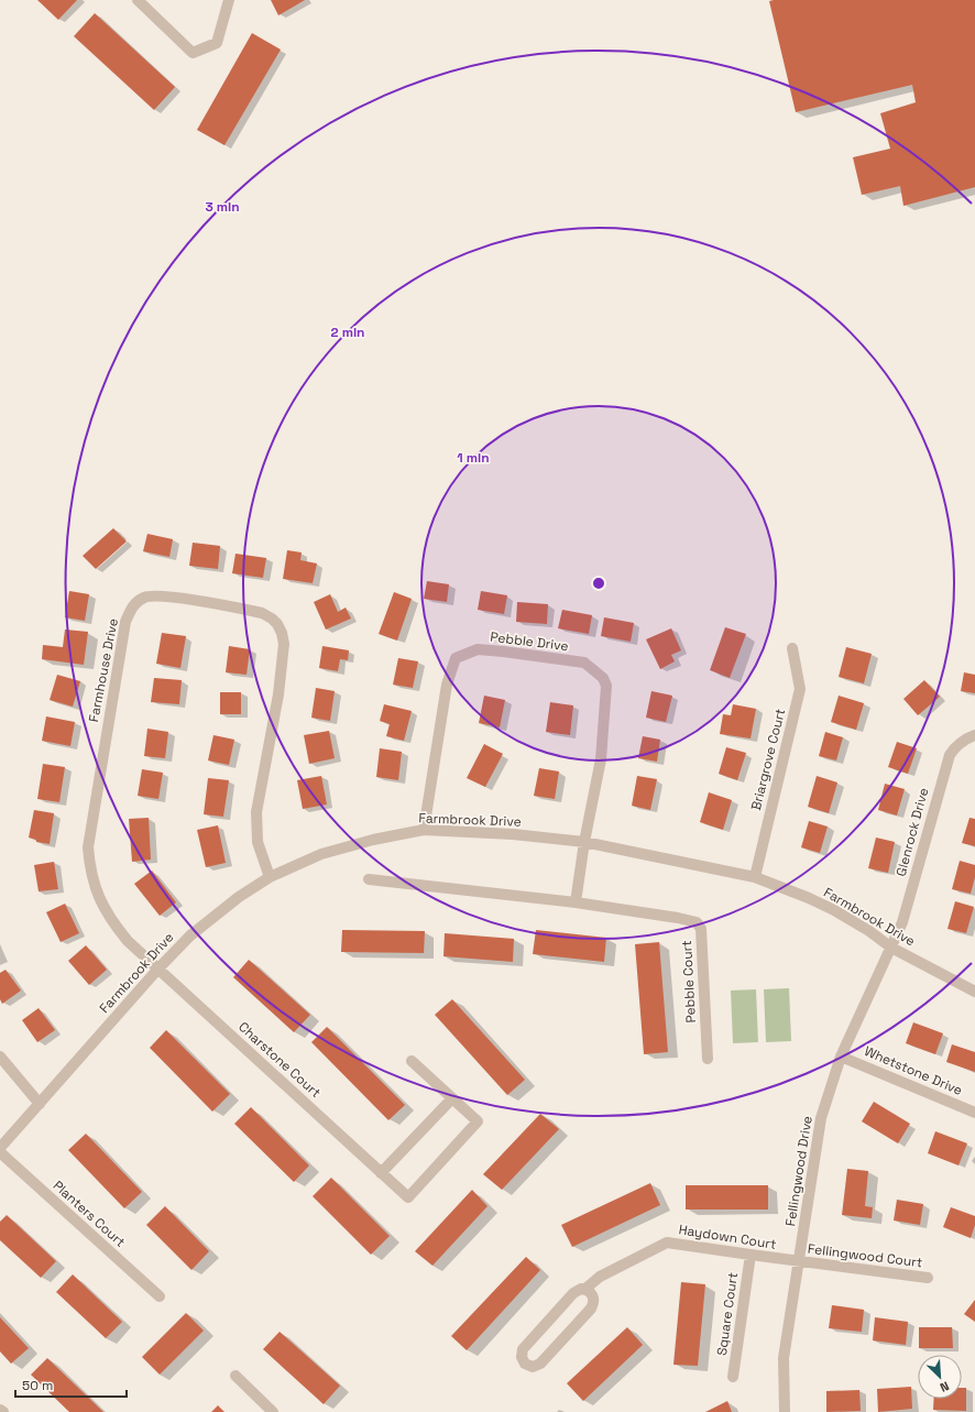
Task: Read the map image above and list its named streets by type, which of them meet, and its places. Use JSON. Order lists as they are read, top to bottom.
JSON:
{
  "streets": {
    "street": [
      "Pebble Drive",
      "Farmhouse Drive",
      "Briargrove Court",
      "Farmbrook Drive",
      "Glenrock Drive",
      "Pebble Court",
      "Charstone Court",
      "Whetstone Drive",
      "Fellingwood Drive",
      "Planters Court",
      "Haydown Court",
      "Fellingwood Court",
      "Square Court"
    ]
  },
  "crossings": [
    ["Pebble Drive", "Farmbrook Drive"],
    ["Farmhouse Drive", "Farmbrook Drive"],
    ["Farmhouse Drive", "Charstone Court"],
    ["Briargrove Court", "Farmbrook Drive"],
    ["Farmbrook Drive", "Glenrock Drive"],
    ["Farmbrook Drive", "Charstone Court"],
    ["Farmbrook Drive", "Fellingwood Drive"],
    ["Glenrock Drive", "Fellingwood Drive"],
    ["Whetstone Drive", "Fellingwood Drive"],
    ["Fellingwood Drive", "Haydown Court"],
    ["Fellingwood Drive", "Fellingwood Court"],
    ["Haydown Court", "Fellingwood Court"],
    ["Haydown Court", "Square Court"]
  ],
  "scale_bar": "50 m",
  "north": "bottom right",
  "rings": ["3 min", "2 min", "1 min"]
}
